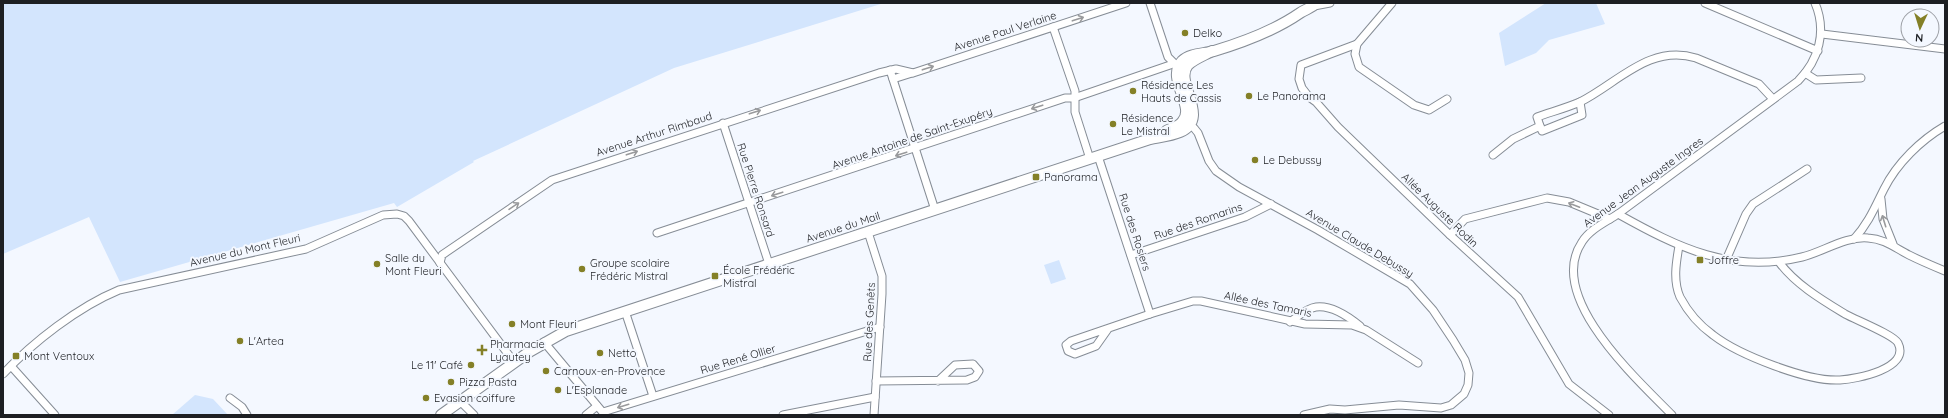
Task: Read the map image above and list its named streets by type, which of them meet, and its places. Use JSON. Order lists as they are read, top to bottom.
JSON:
{
  "streets": {
    "main road": ["Avenue du Mail"],
    "street": [
      "Avenue Paul Verlaine",
      "Avenue Arthur Rimbaud",
      "Avenue Antoine de Saint-Exupéry",
      "Avenue Jean Auguste Ingres",
      "Rue Pierre Ronsard",
      "Allée Auguste Rodin",
      "Rue des Romarins",
      "Rue des Rosiers",
      "Avenue Claude Debussy",
      "Avenue du Mont Fleuri",
      "Allée des Tamaris",
      "Rue des Genêts",
      "Rue René Ollier"
    ]
  },
  "crossings": [
    ["Avenue Paul Verlaine", "Avenue Arthur Rimbaud"],
    ["Avenue Paul Verlaine", "Rue des Rosiers"],
    ["Avenue Arthur Rimbaud", "Rue Pierre Ronsard"],
    ["Avenue Arthur Rimbaud", "Avenue du Mont Fleuri"],
    ["Avenue Antoine de Saint-Exupéry", "Rue Pierre Ronsard"],
    ["Avenue Antoine de Saint-Exupéry", "Rue des Rosiers"],
    ["Rue Pierre Ronsard", "Avenue du Mail"],
    ["Rue des Romarins", "Rue des Rosiers"],
    ["Rue des Romarins", "Avenue Claude Debussy"],
    ["Avenue du Mail", "Rue des Rosiers"],
    ["Avenue du Mail", "Avenue Claude Debussy"],
    ["Avenue du Mail", "Avenue du Mont Fleuri"],
    ["Avenue du Mail", "Rue des Genêts"],
    ["Rue des Rosiers", "Allée des Tamaris"],
    ["Rue des Genêts", "Rue René Ollier"]
  ],
  "one_way": ["Avenue Paul Verlaine", "Avenue Arthur Rimbaud", "Avenue Antoine de Saint-Exupéry"],
  "places": {
    "other": [
      "Delko",
      "Résidence Les Hauts de Cassis",
      "Le Panorama",
      "Résidence Le Mistral",
      "Le Debussy",
      "Salle du Mont Fleuri",
      "Groupe scolaire Frédéric Mistral",
      "Mont Fleuri",
      "L'Artea",
      "Netto",
      "Le 11' Café",
      "Carnoux-en-Provence",
      "Pizza Pasta",
      "L'Esplanade",
      "Evasion coiffure"
    ],
    "transit": [
      "Panorama",
      "Joffre",
      "École Frédéric Mistral",
      "Mont Ventoux"
    ],
    "health": ["Pharmacie Lyautey"]
  },
  "north": "bottom"
}
